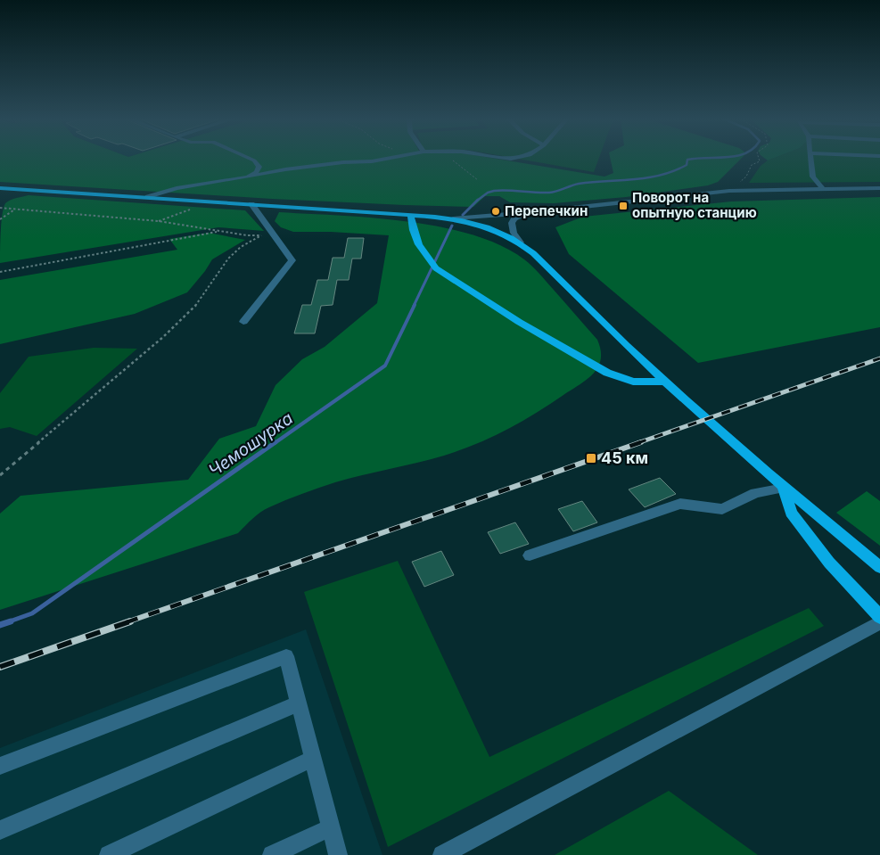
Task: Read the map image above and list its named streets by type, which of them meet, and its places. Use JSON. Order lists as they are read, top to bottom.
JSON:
{
  "water": ["Чемошурка"],
  "places": {
    "transit": ["Поворот на опытную станцию", "45 км"],
    "other": ["Перепечкин"]
  }
}
